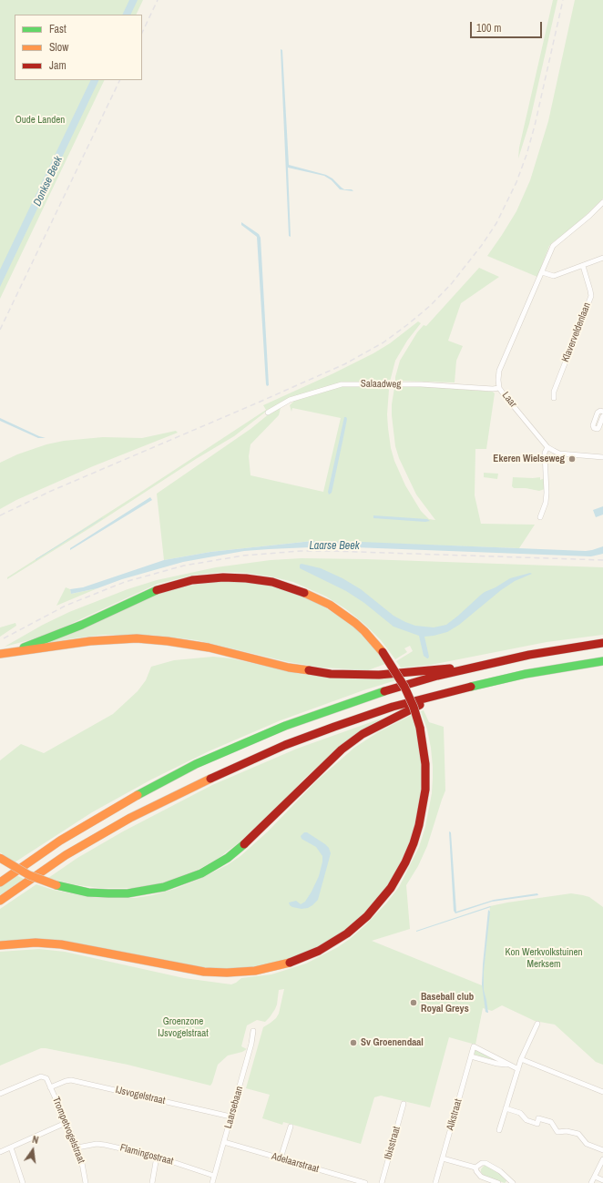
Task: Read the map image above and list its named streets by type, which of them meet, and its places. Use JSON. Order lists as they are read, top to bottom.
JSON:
{
  "streets": {
    "street": [
      "Klaverveldenlaan",
      "Salaadweg",
      "Laar",
      "IJsvogelstraat",
      "Laarsebaan",
      "Alkstraat",
      "Trompetvogelstraat",
      "Ibisstraat",
      "Flamingostraat",
      "Adelaarstraat"
    ]
  },
  "crossings": [
    ["Salaadweg", "Laar"],
    ["IJsvogelstraat", "Laarsebaan"],
    ["IJsvogelstraat", "Trompetvogelstraat"],
    ["Laarsebaan", "Flamingostraat"],
    ["Laarsebaan", "Adelaarstraat"],
    ["Trompetvogelstraat", "Flamingostraat"]
  ],
  "water": ["Donkse Beek", "Laarse Beek"],
  "parks": ["Oude Landen", "Kon Werkvolkstuinen Merksem", "Groenzone IJsvogelstraat"],
  "places": ["Ekeren Wielseweg", "Baseball club Royal Greys", "Sv Groenendaal"],
  "legend": ["Fast", "Slow", "Jam"],
  "scale_bar": "100 m",
  "north": "top"
}
